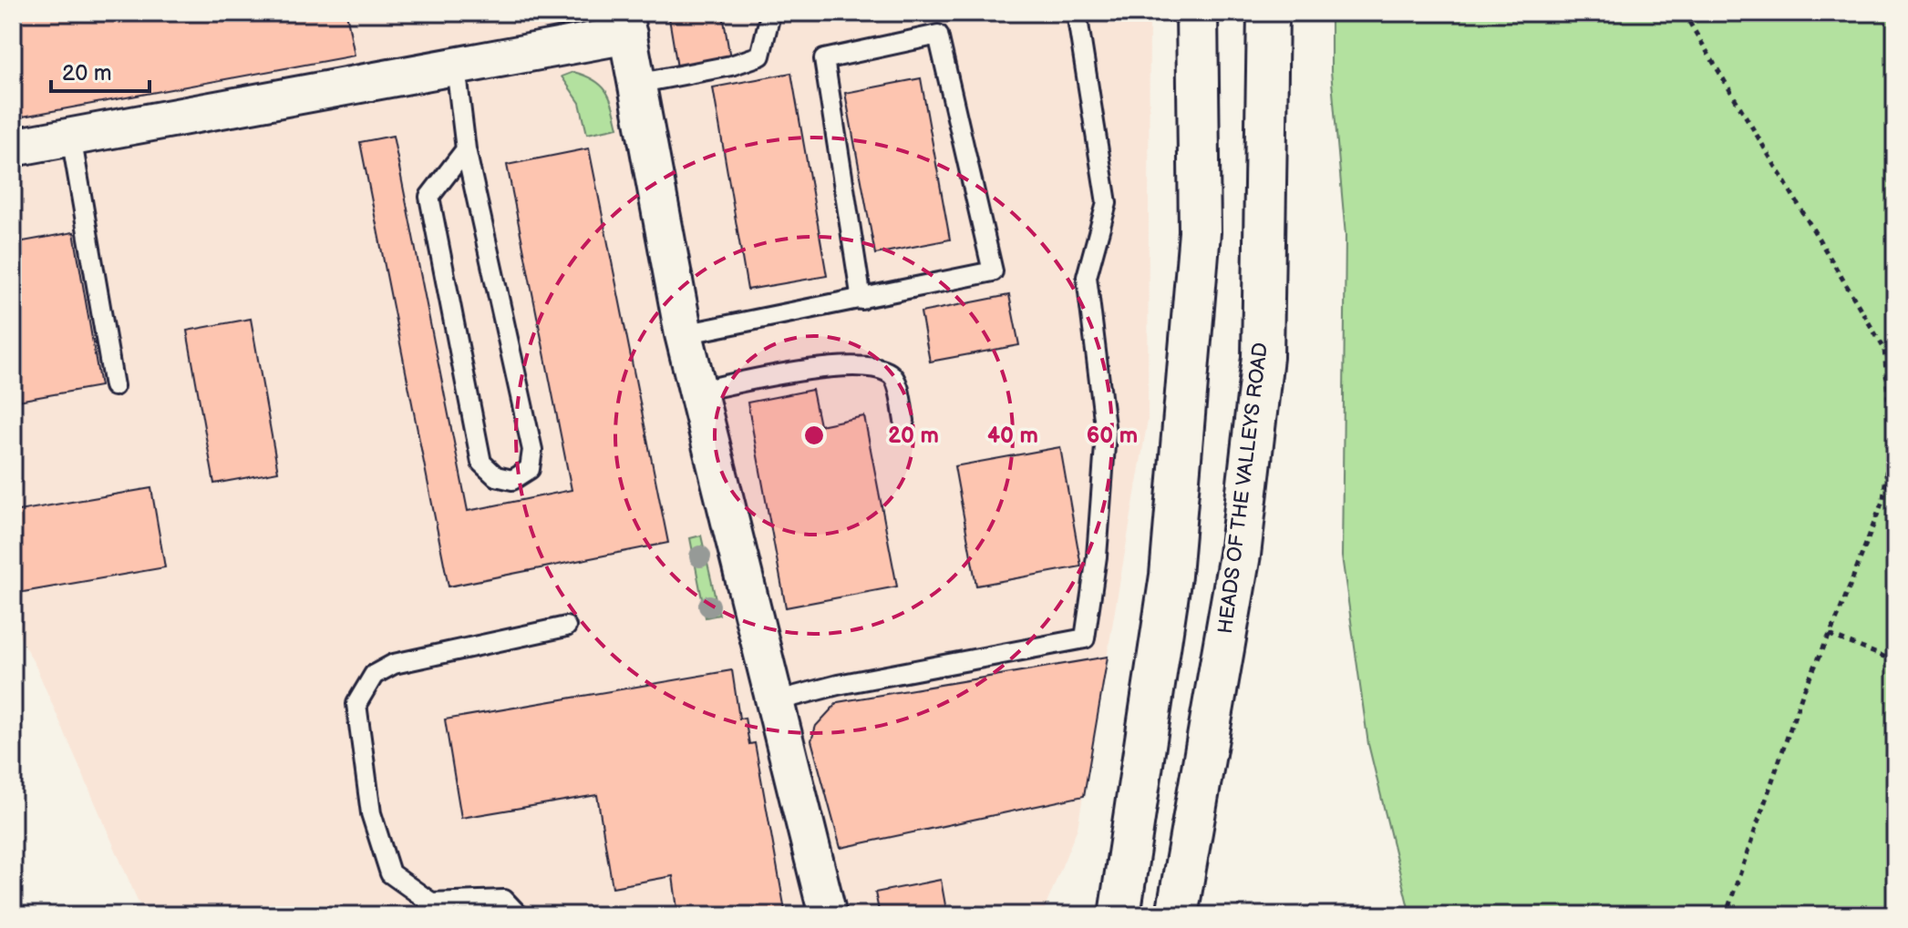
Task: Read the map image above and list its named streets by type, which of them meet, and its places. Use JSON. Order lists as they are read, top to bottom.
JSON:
{
  "streets": {
    "highway": ["HEADS OF THE VALLEYS ROAD"]
  },
  "scale_bar": "20 m",
  "rings": ["20 m", "40 m", "60 m"]
}
